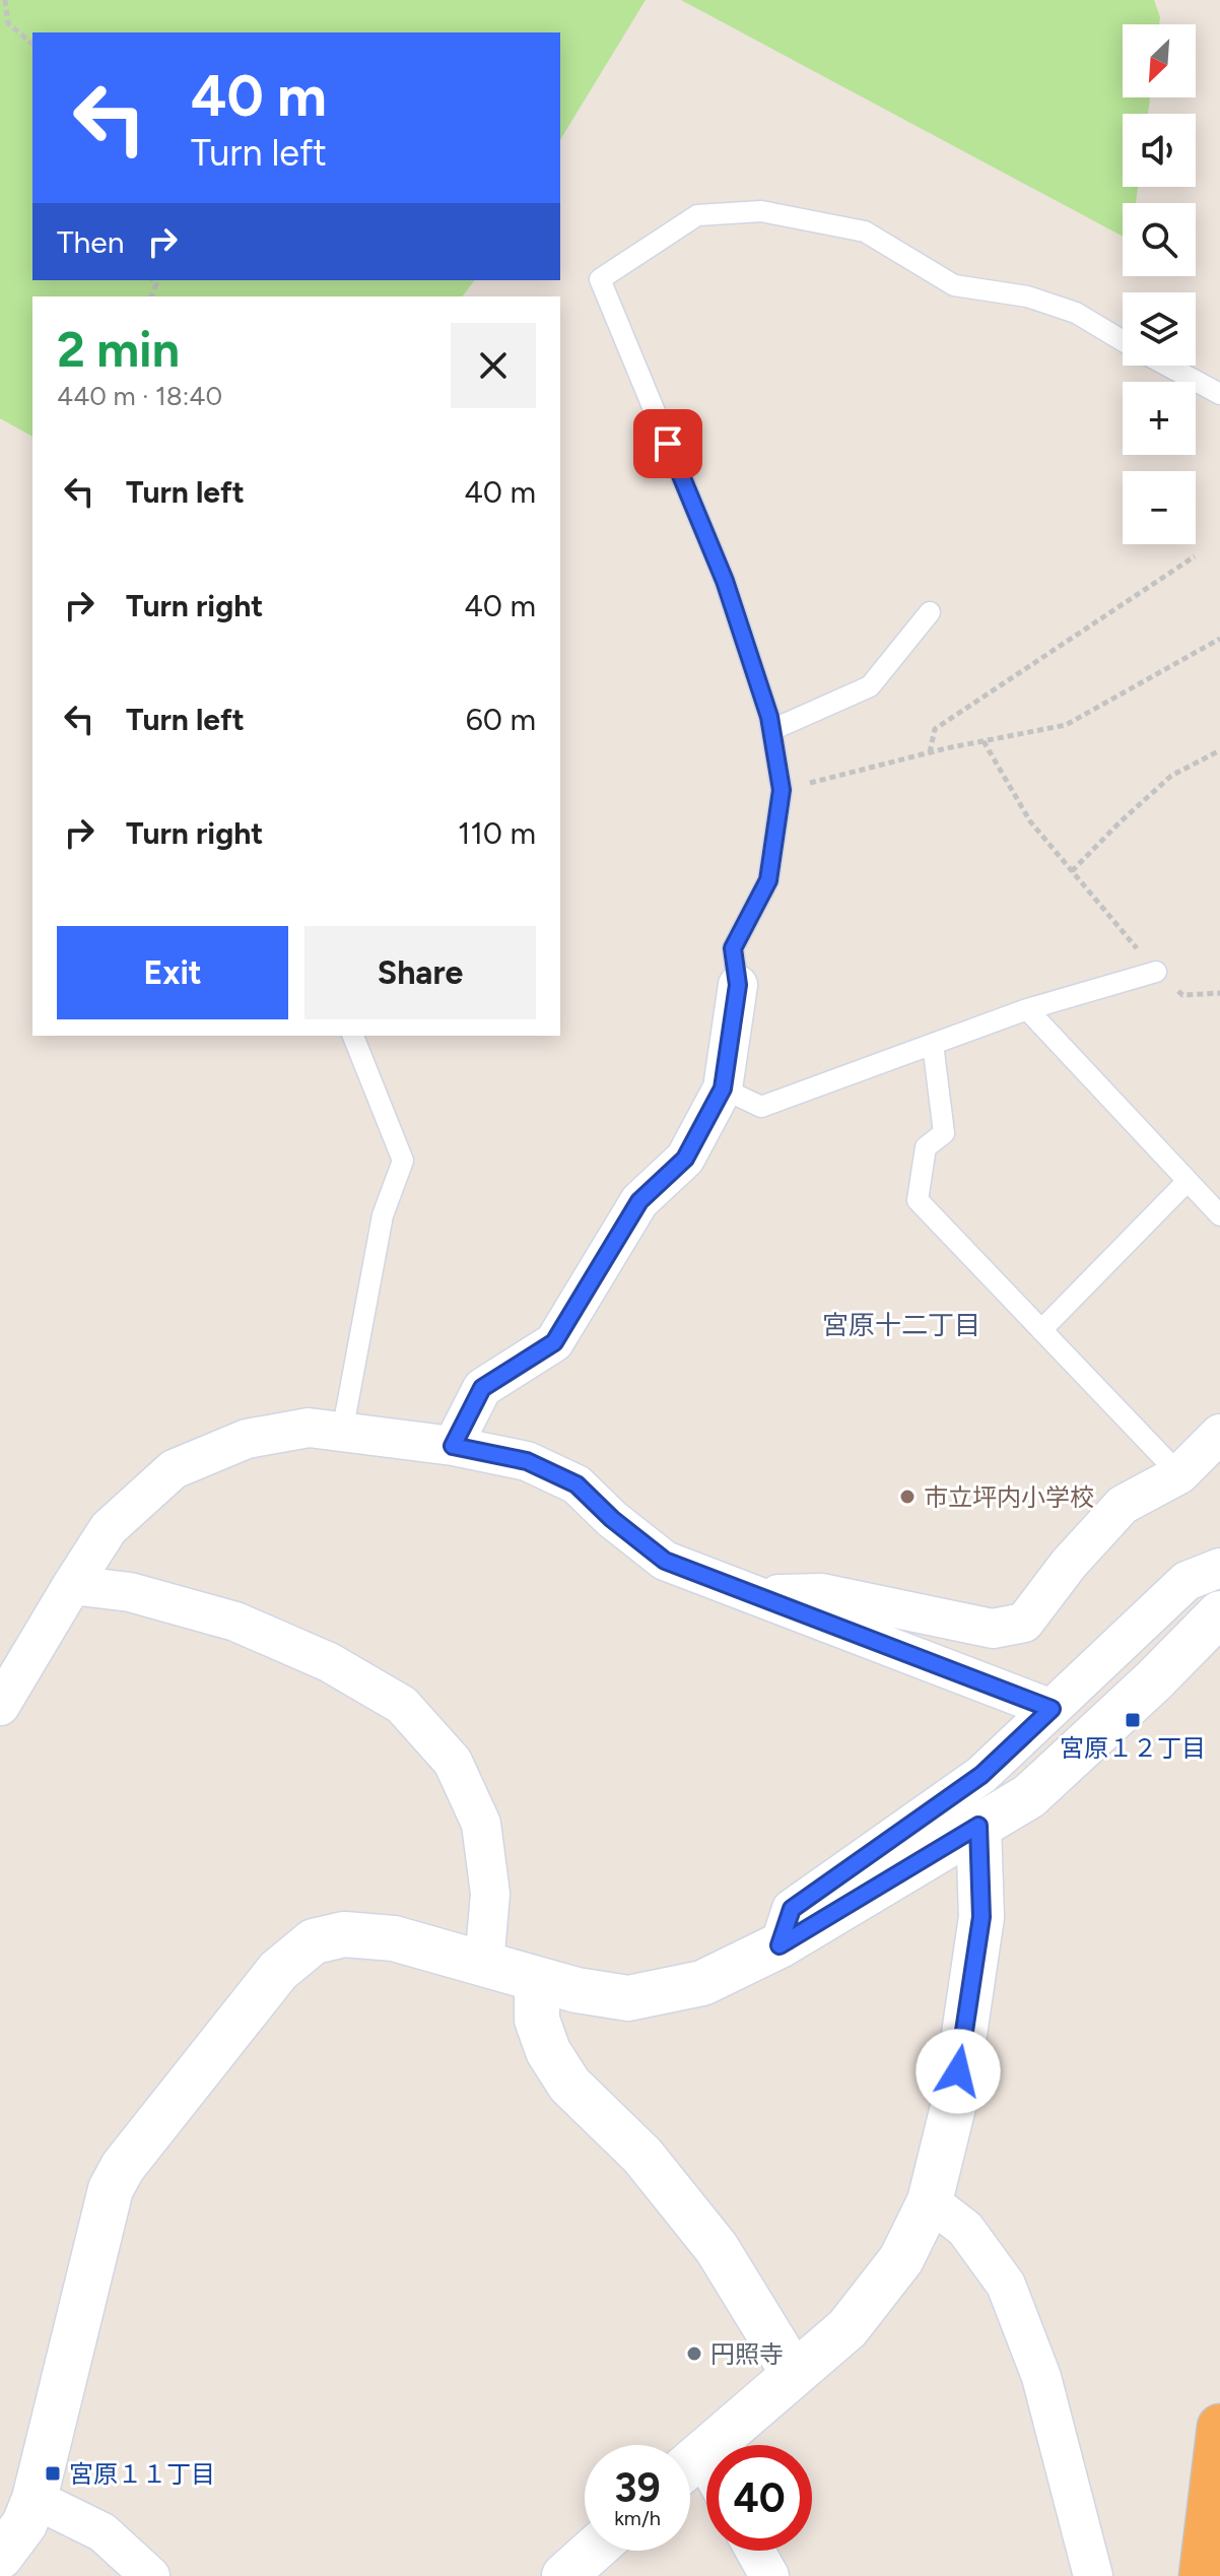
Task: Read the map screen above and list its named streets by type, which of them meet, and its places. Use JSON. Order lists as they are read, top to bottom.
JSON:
{
  "districts": ["宮原十二丁目"],
  "places": {
    "other": ["市立坪内小学校", "円照寺"],
    "transit": ["宮原１２丁目", "宮原１１丁目"]
  },
  "north": "bottom left",
  "page": {
    "map_buttons": ["+", "−"],
    "turn": ["40 m", "Turn left"],
    "then": "Then",
    "heading": ["2 min", "440 m · 18:40"],
    "list": [
      {
        "name": "Turn left",
        "value": "40 m"
      },
      {
        "name": "Turn right",
        "value": "40 m"
      },
      {
        "name": "Turn left",
        "value": "60 m"
      },
      {
        "name": "Turn right",
        "value": "110 m"
      }
    ],
    "buttons": ["Exit", "Share"],
    "speed": "39 km/h",
    "limit": "40"
  }
}
